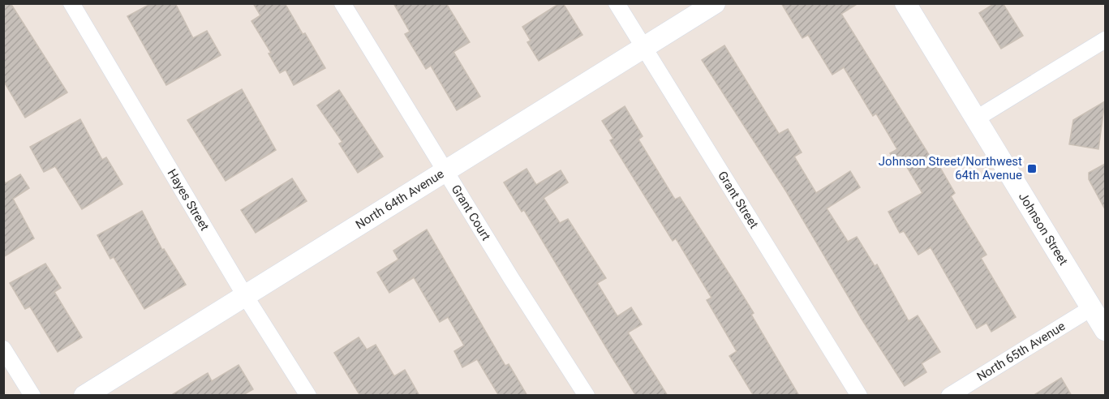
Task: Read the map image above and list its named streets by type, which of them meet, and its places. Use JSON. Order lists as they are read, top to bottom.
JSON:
{
  "streets": {
    "street": [
      "North 64th Avenue",
      "Grant Street",
      "Hayes Street",
      "Grant Court",
      "Johnson Street",
      "North 65th Avenue"
    ]
  },
  "crossings": [
    ["North 64th Avenue", "Grant Street"],
    ["North 64th Avenue", "Hayes Street"],
    ["North 64th Avenue", "Grant Court"],
    ["Johnson Street", "North 65th Avenue"]
  ],
  "places": {
    "transit": ["Johnson Street/Northwest 64th Avenue"]
  }
}
